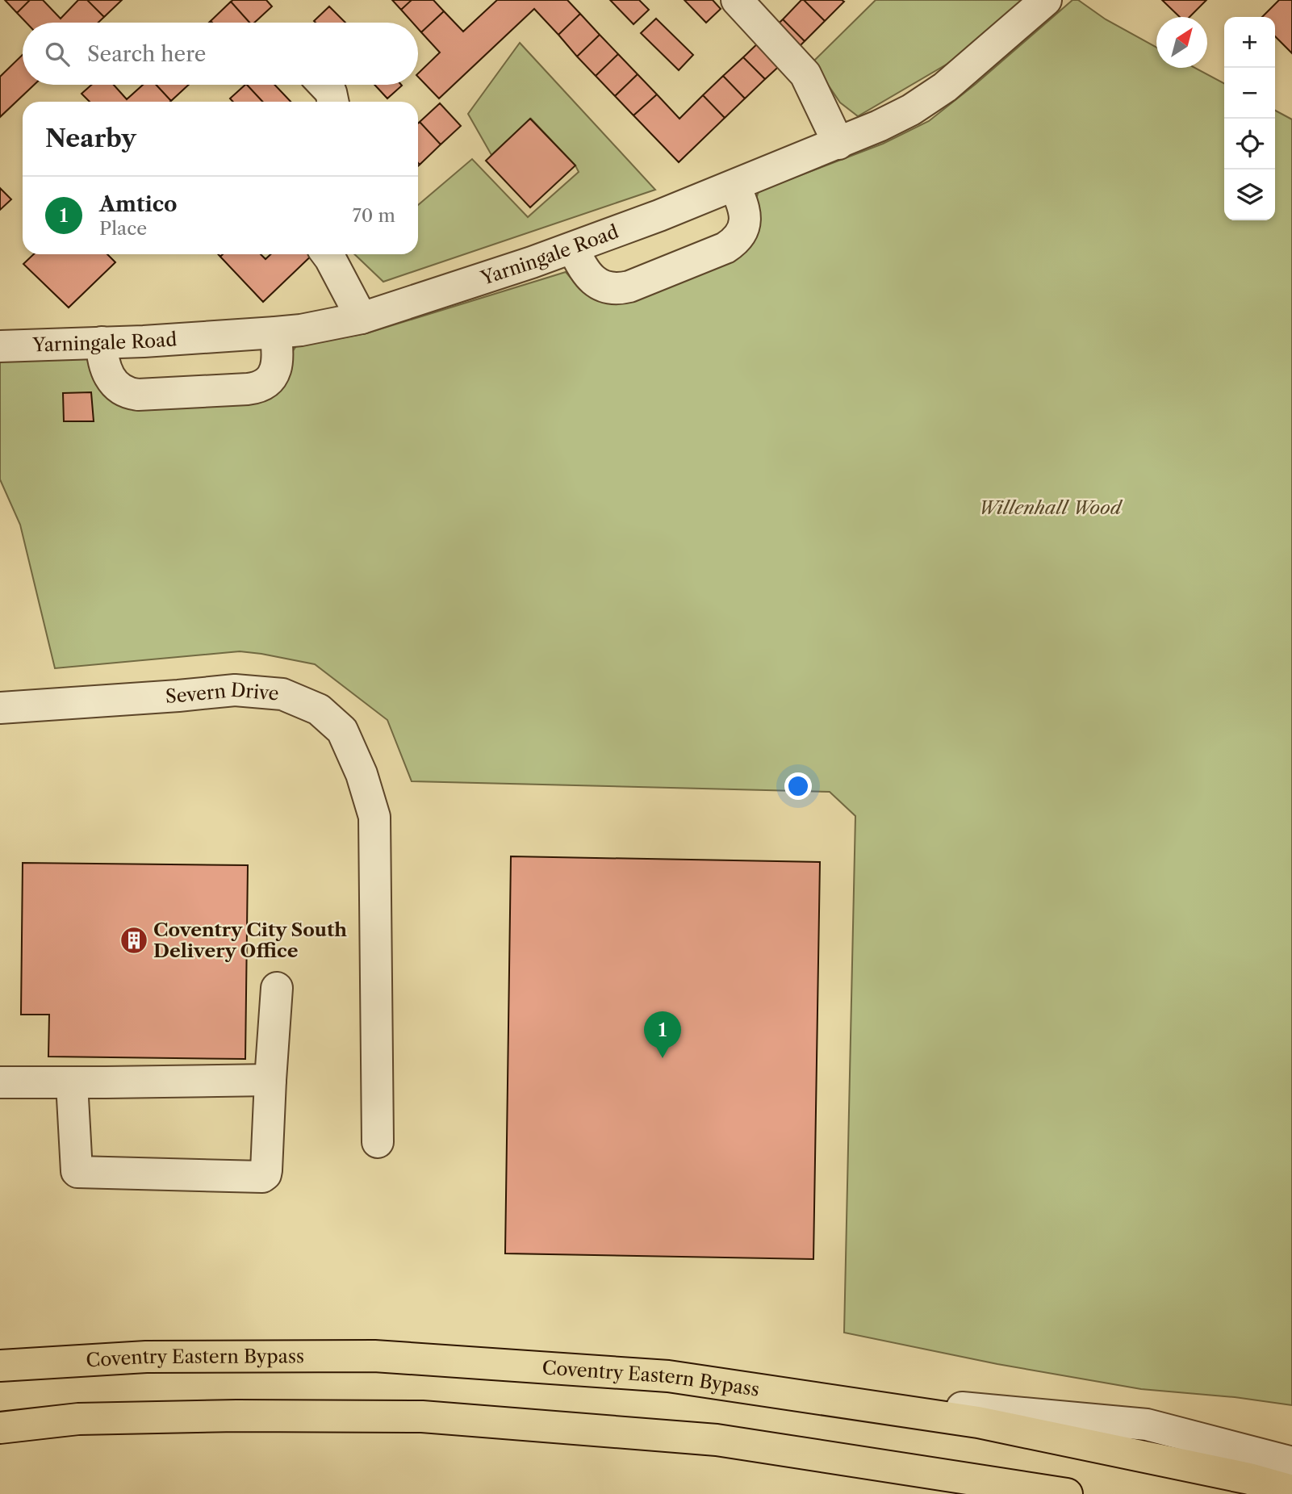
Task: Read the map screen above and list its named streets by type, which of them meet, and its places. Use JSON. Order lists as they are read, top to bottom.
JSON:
{
  "streets": {
    "highway": ["Coventry Eastern Bypass"],
    "street": ["Yarningale Road", "Severn Drive"]
  },
  "parks": ["Willenhall Wood"],
  "places": {
    "building": ["Coventry City South Delivery Office"]
  },
  "north": "top right",
  "page": {
    "map_buttons": ["+", "−"],
    "search": "Search here",
    "heading": "Nearby",
    "list": [
      {
        "mark": "1",
        "name": "Amtico",
        "note": "Place",
        "value": "70 m"
      }
    ],
    "pins": "1"
  }
}
